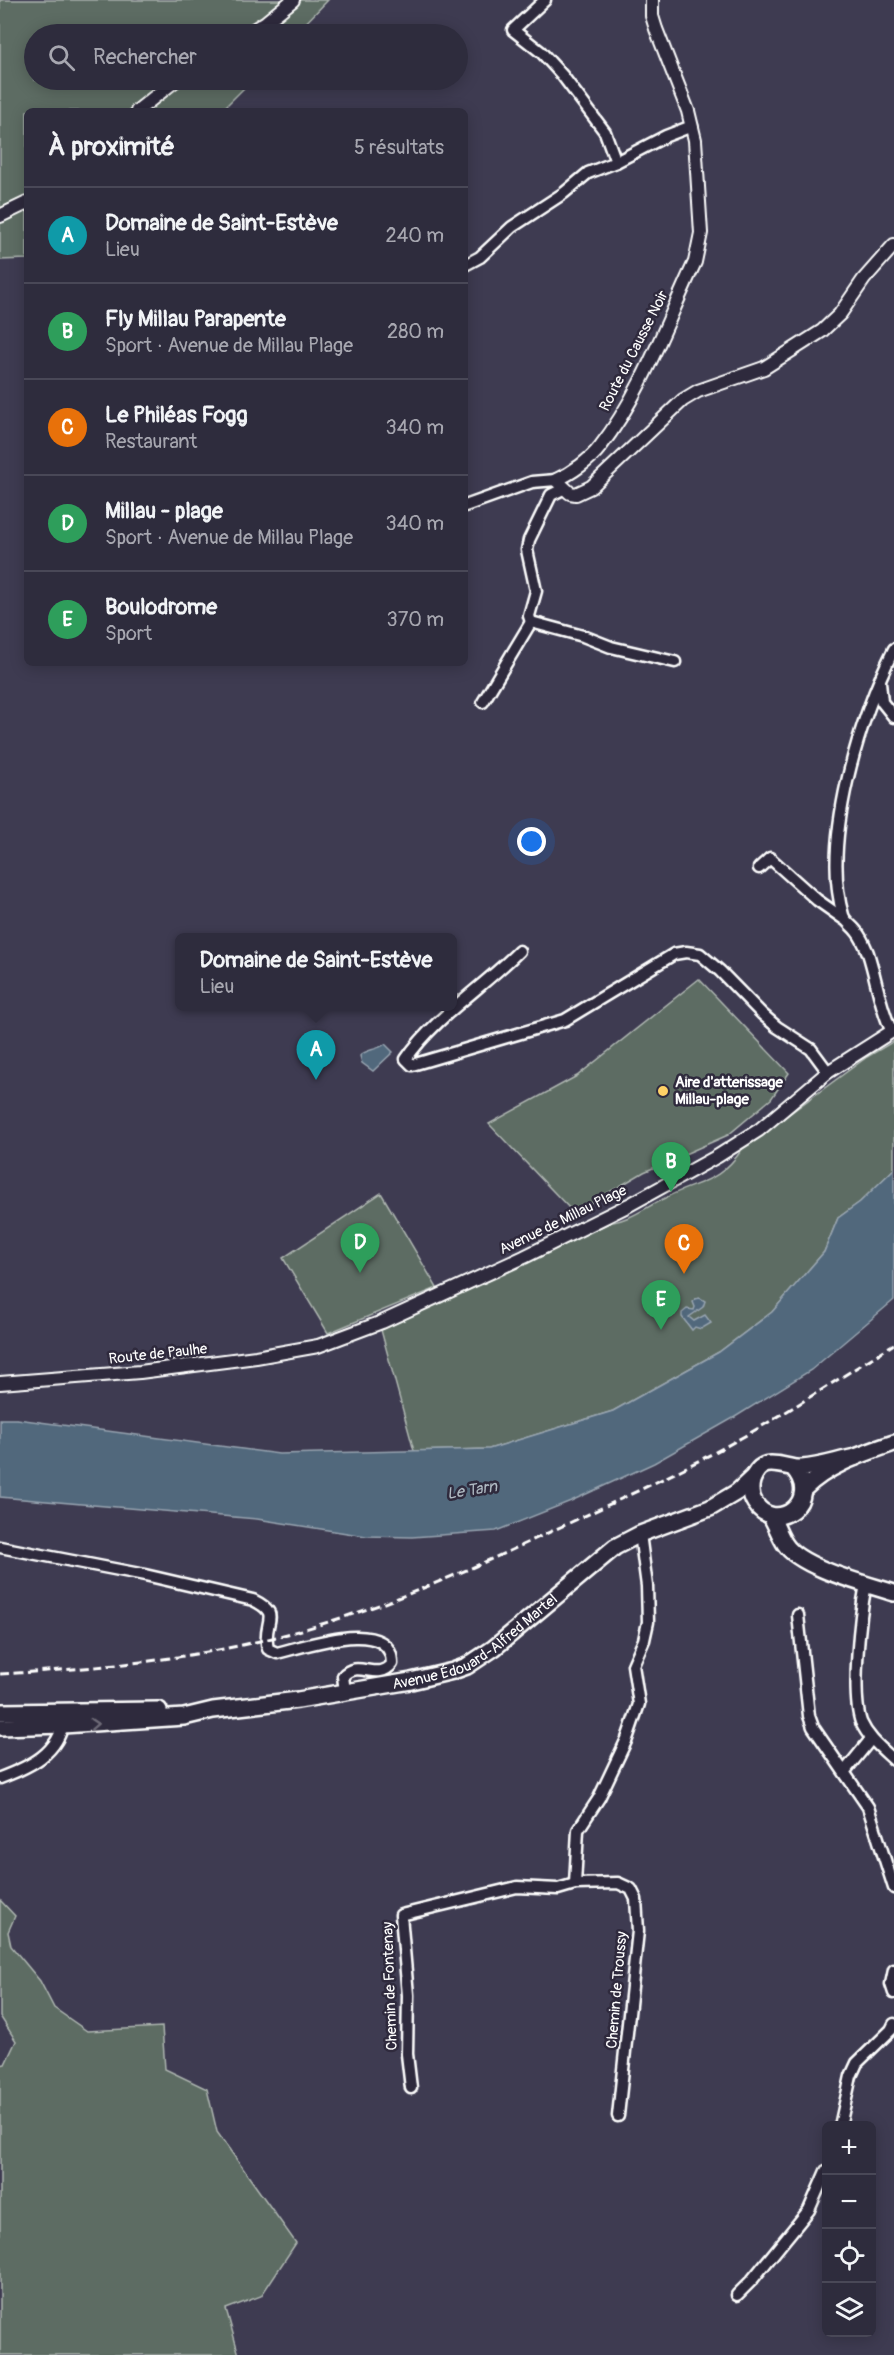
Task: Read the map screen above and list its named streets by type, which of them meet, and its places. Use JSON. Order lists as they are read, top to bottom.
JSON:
{
  "streets": {
    "main road": ["Avenue Édouard-Alfred Martel"],
    "street": [
      "Route du Causse Noir",
      "Avenue de Millau Plage",
      "Route de Paulhe",
      "Chemin de Fontenay",
      "Chemin de Troussy"
    ]
  },
  "crossings": [
    ["Avenue de Millau Plage", "Route de Paulhe"],
    ["Chemin de Fontenay", "Chemin de Troussy"]
  ],
  "water": ["Le Tarn"],
  "places": ["Aire d'atterissage Millau-plage"],
  "page": {
    "search": "Rechercher",
    "heading": ["À proximité", "5 résultats"],
    "list": [
      {
        "mark": "A",
        "name": "Domaine de Saint-Estève",
        "note": "Lieu",
        "value": "240 m"
      },
      {
        "mark": "B",
        "name": "Fly Millau Parapente",
        "note": "Sport · Avenue de Millau Plage",
        "value": "280 m"
      },
      {
        "mark": "C",
        "name": "Le Philéas Fogg",
        "note": "Restaurant",
        "value": "340 m"
      },
      {
        "mark": "D",
        "name": "Millau - plage",
        "note": "Sport · Avenue de Millau Plage",
        "value": "340 m"
      },
      {
        "mark": "E",
        "name": "Boulodrome",
        "note": "Sport",
        "value": "370 m"
      }
    ],
    "popup": ["Domaine de Saint-Estève", "Lieu"],
    "pins": [
      "A",
      "B",
      "D",
      "C",
      "E"
    ],
    "map_buttons": ["+", "−"]
  }
}
